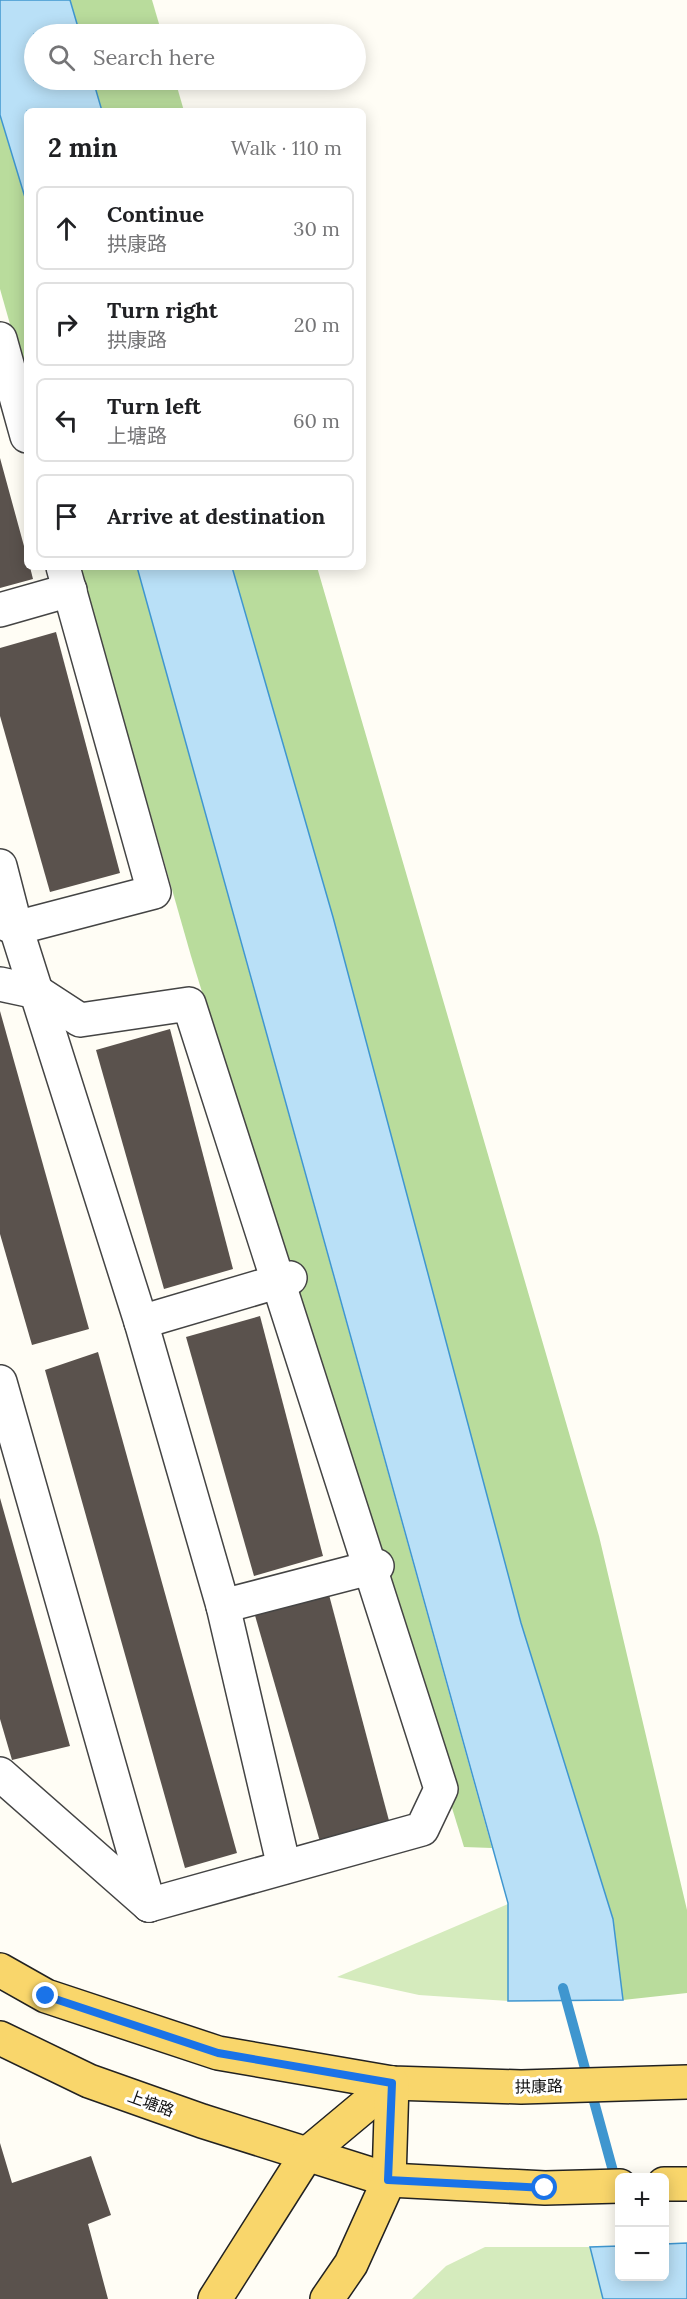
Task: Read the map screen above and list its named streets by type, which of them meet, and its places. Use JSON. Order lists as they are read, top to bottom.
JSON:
{
  "streets": {
    "main road": ["拱康路", "上塘路"]
  },
  "page": {
    "search": "Search here",
    "heading": ["2 min", "Walk · 110 m"],
    "list": [
      ["Continue", "拱康路", "30 m"],
      ["Turn right", "拱康路", "20 m"],
      ["Turn left", "上塘路", "60 m"],
      "Arrive at destination"
    ],
    "map_buttons": ["+", "−"]
  }
}
